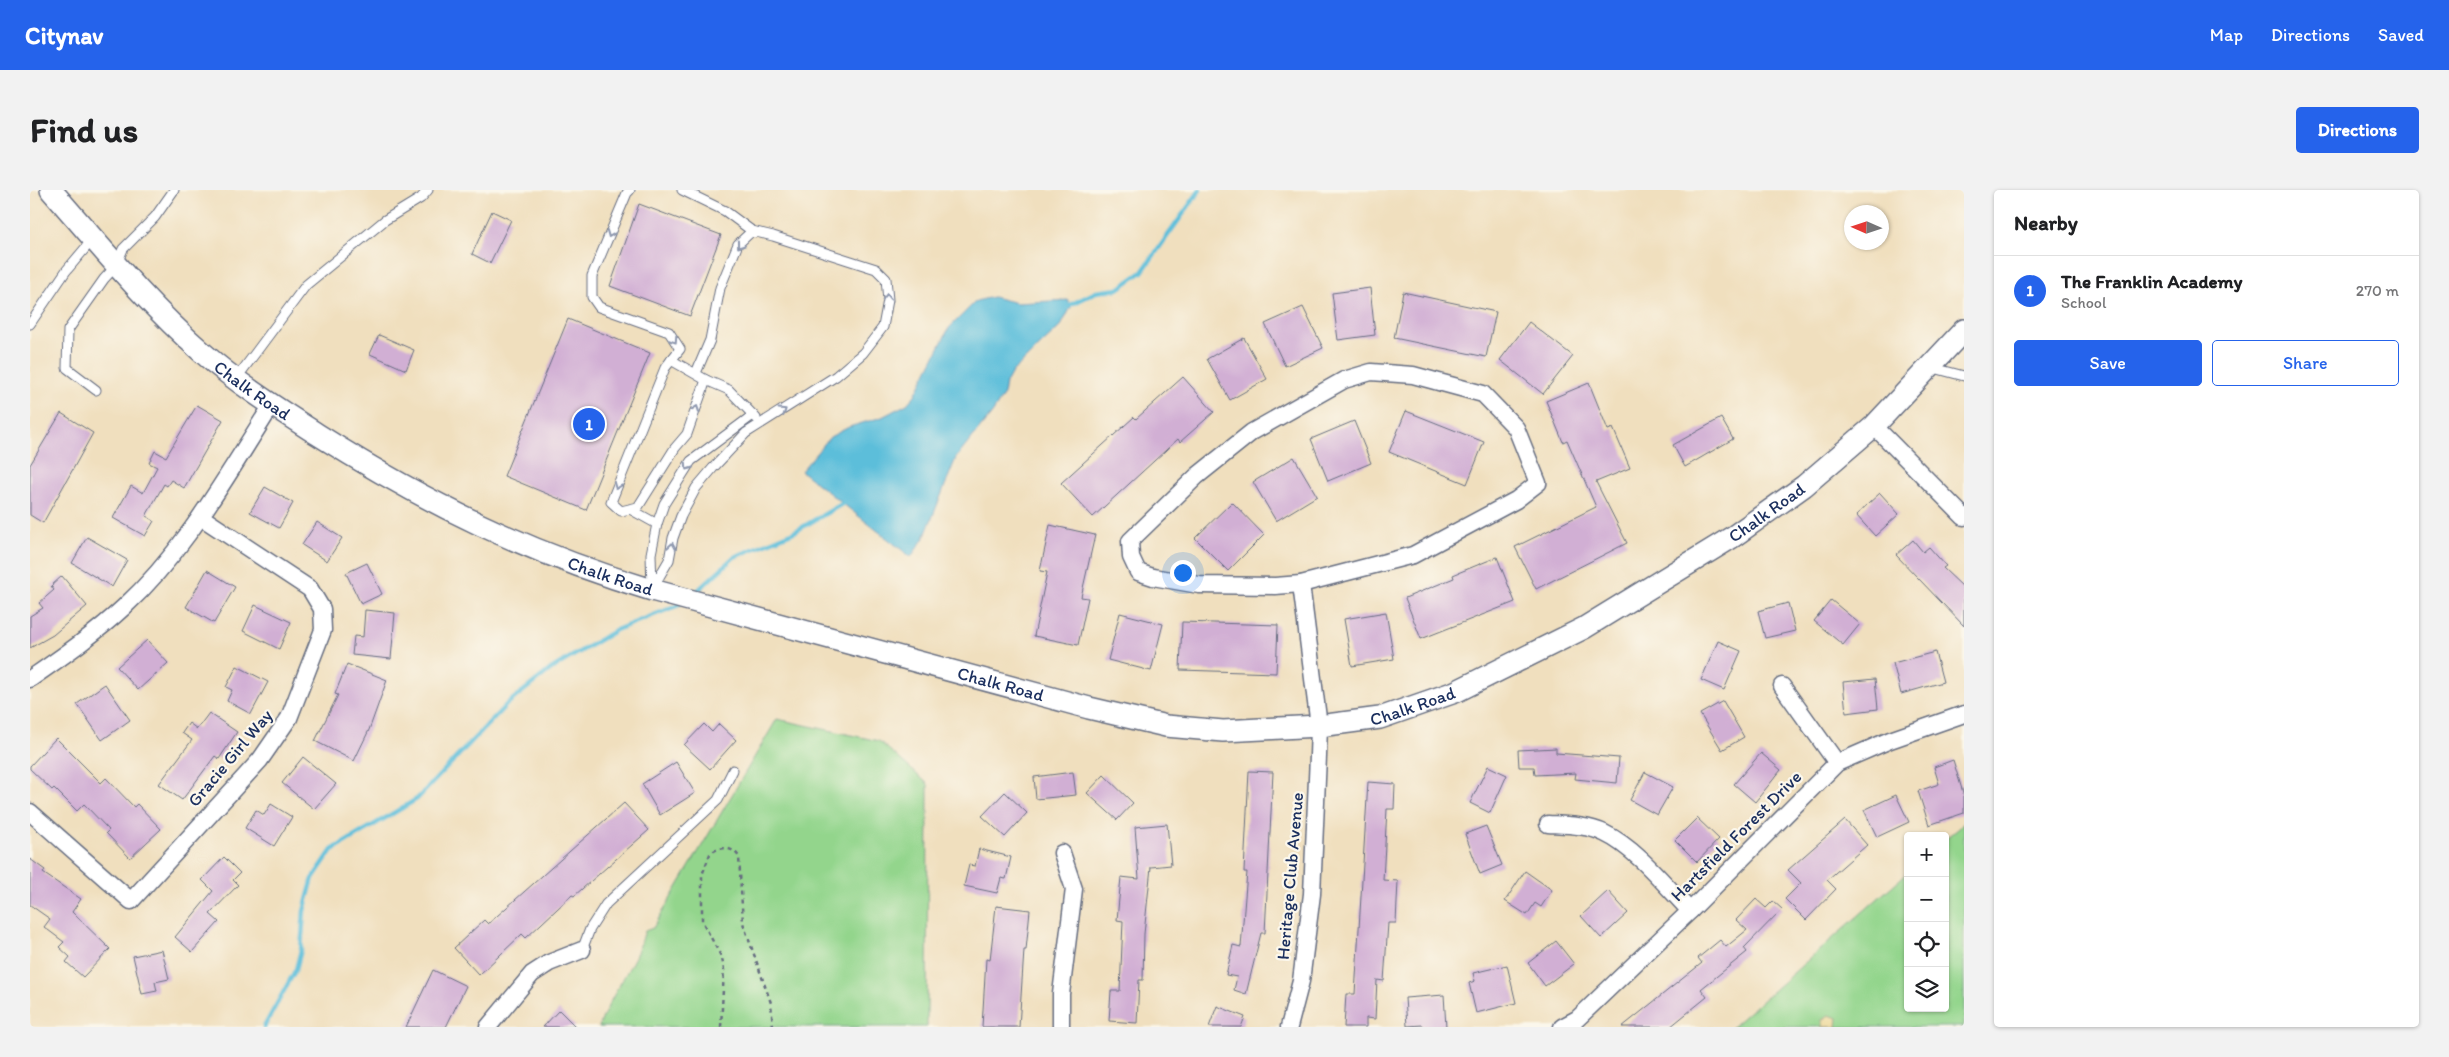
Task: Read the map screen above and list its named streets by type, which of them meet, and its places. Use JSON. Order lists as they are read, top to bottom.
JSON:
{
  "streets": {
    "street": [
      "Chalk Road",
      "Gracie Girl Way",
      "Hartsfield Forest Drive",
      "Heritage Club Avenue"
    ]
  },
  "crossings": [
    ["Chalk Road", "Heritage Club Avenue"]
  ],
  "north": "left",
  "page": {
    "header": "Citynav",
    "nav": ["Map", "Directions", "Saved"],
    "buttons": [
      "Directions",
      ["Save", "Share"]
    ],
    "title": "Find us",
    "heading": "Nearby",
    "list": [
      {
        "mark": "1",
        "name": "The Franklin Academy",
        "note": "School",
        "value": "270 m"
      }
    ],
    "pins": "1",
    "map_buttons": ["+", "−"]
  }
}
